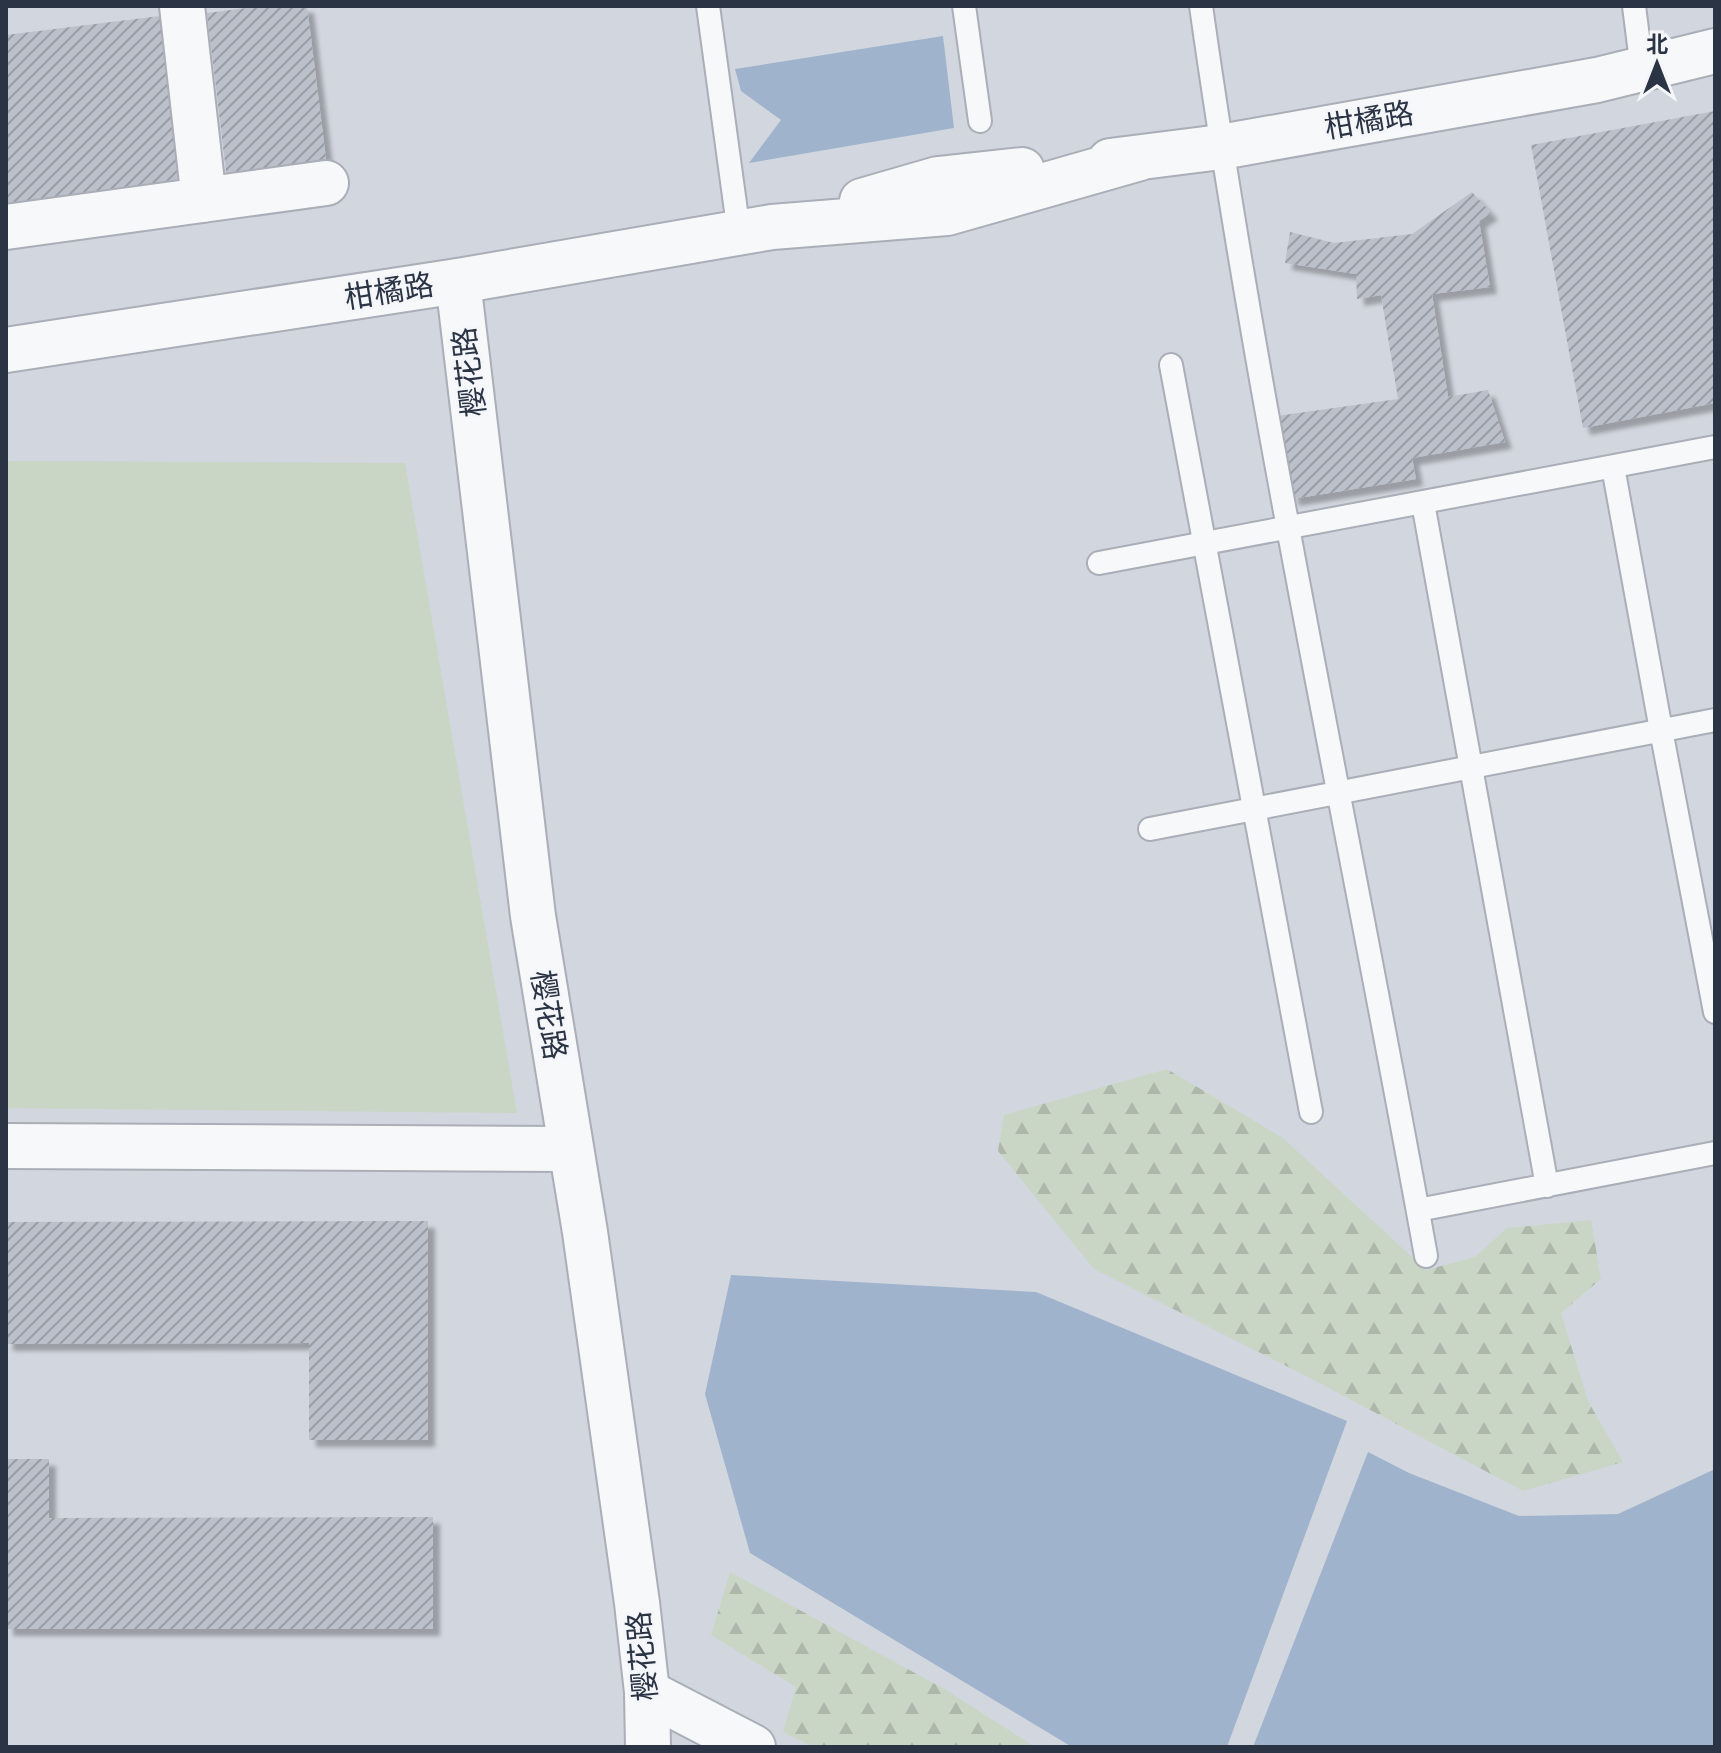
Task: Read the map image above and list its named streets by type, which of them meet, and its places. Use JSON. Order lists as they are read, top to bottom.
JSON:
{
  "streets": {
    "street": ["柑橘路", "樱花路"]
  },
  "crossings": [
    ["柑橘路", "樱花路"]
  ],
  "north": "top"
}
